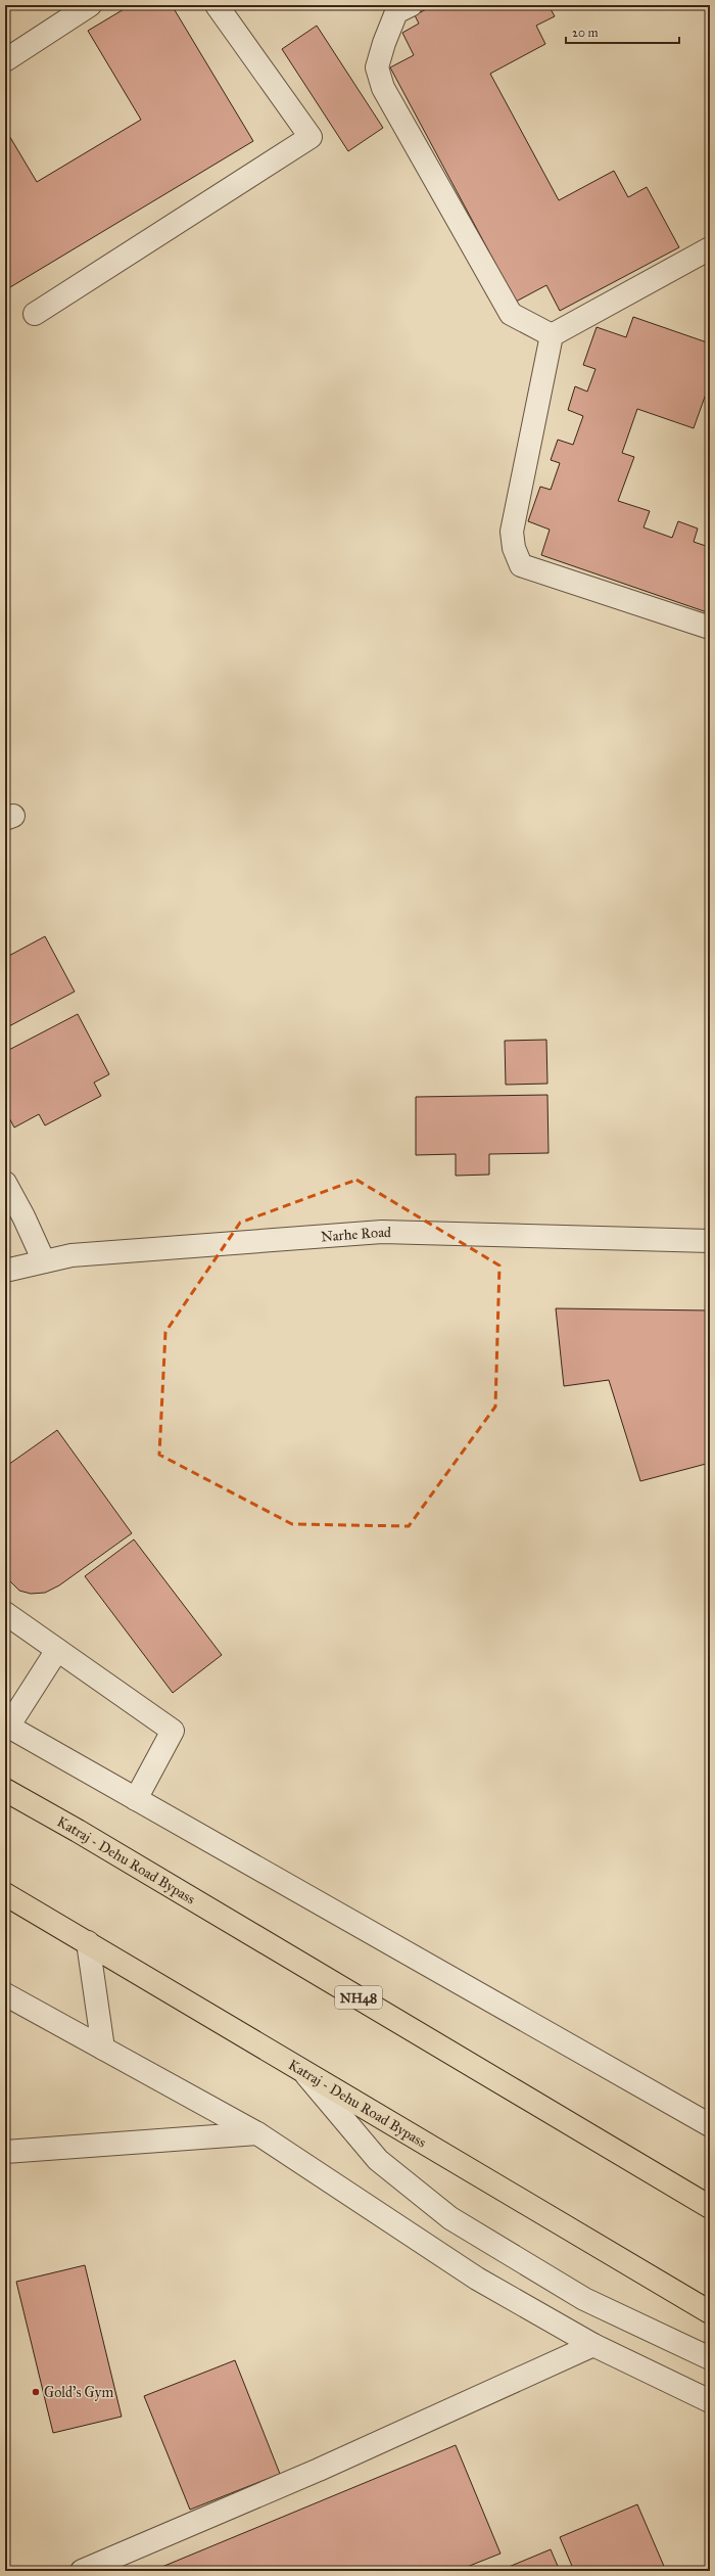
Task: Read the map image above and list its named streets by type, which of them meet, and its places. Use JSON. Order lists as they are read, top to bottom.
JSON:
{
  "streets": {
    "highway": ["Katraj - Dehu Road Bypass", "NH48"],
    "street": ["Narhe Road"]
  },
  "places": ["Gold's Gym"],
  "scale_bar": "20 m"
}
